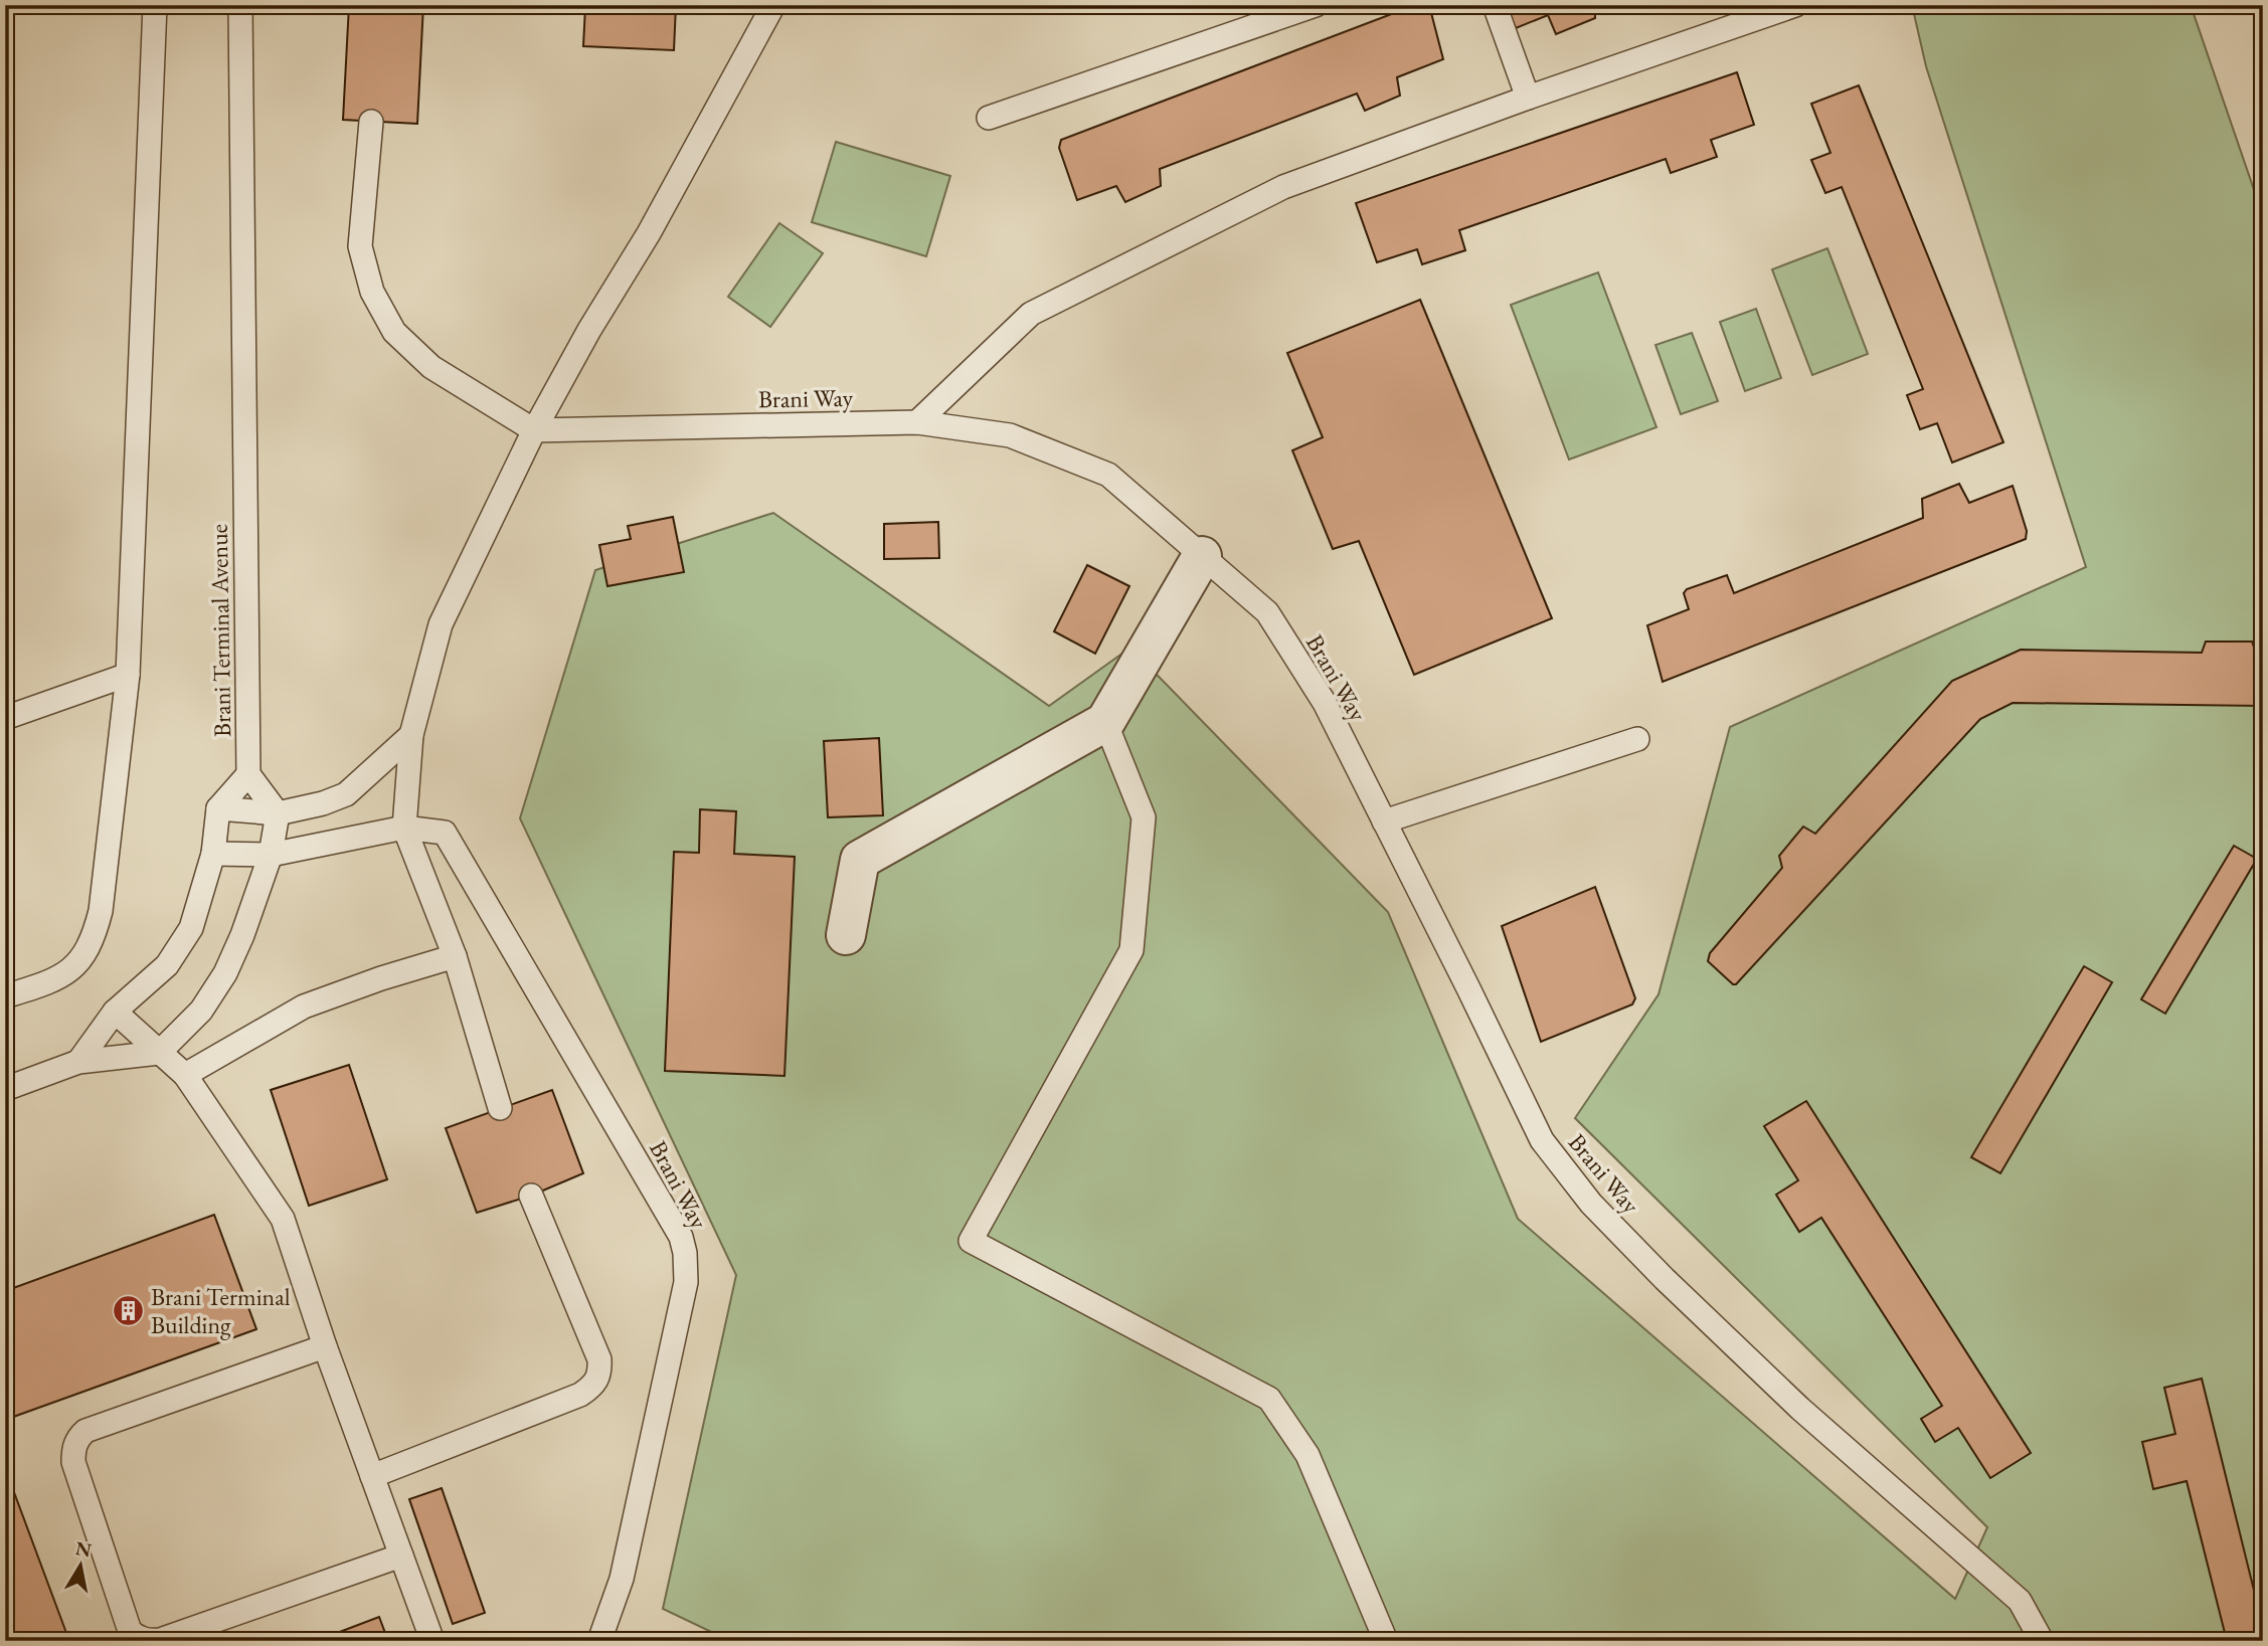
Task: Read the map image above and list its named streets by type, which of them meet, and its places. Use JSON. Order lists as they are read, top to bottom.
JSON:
{
  "streets": {
    "lane": ["Brani Way", "Brani Terminal Avenue"]
  },
  "places": {
    "building": ["Brani Terminal Building"]
  },
  "north": "top"
}
